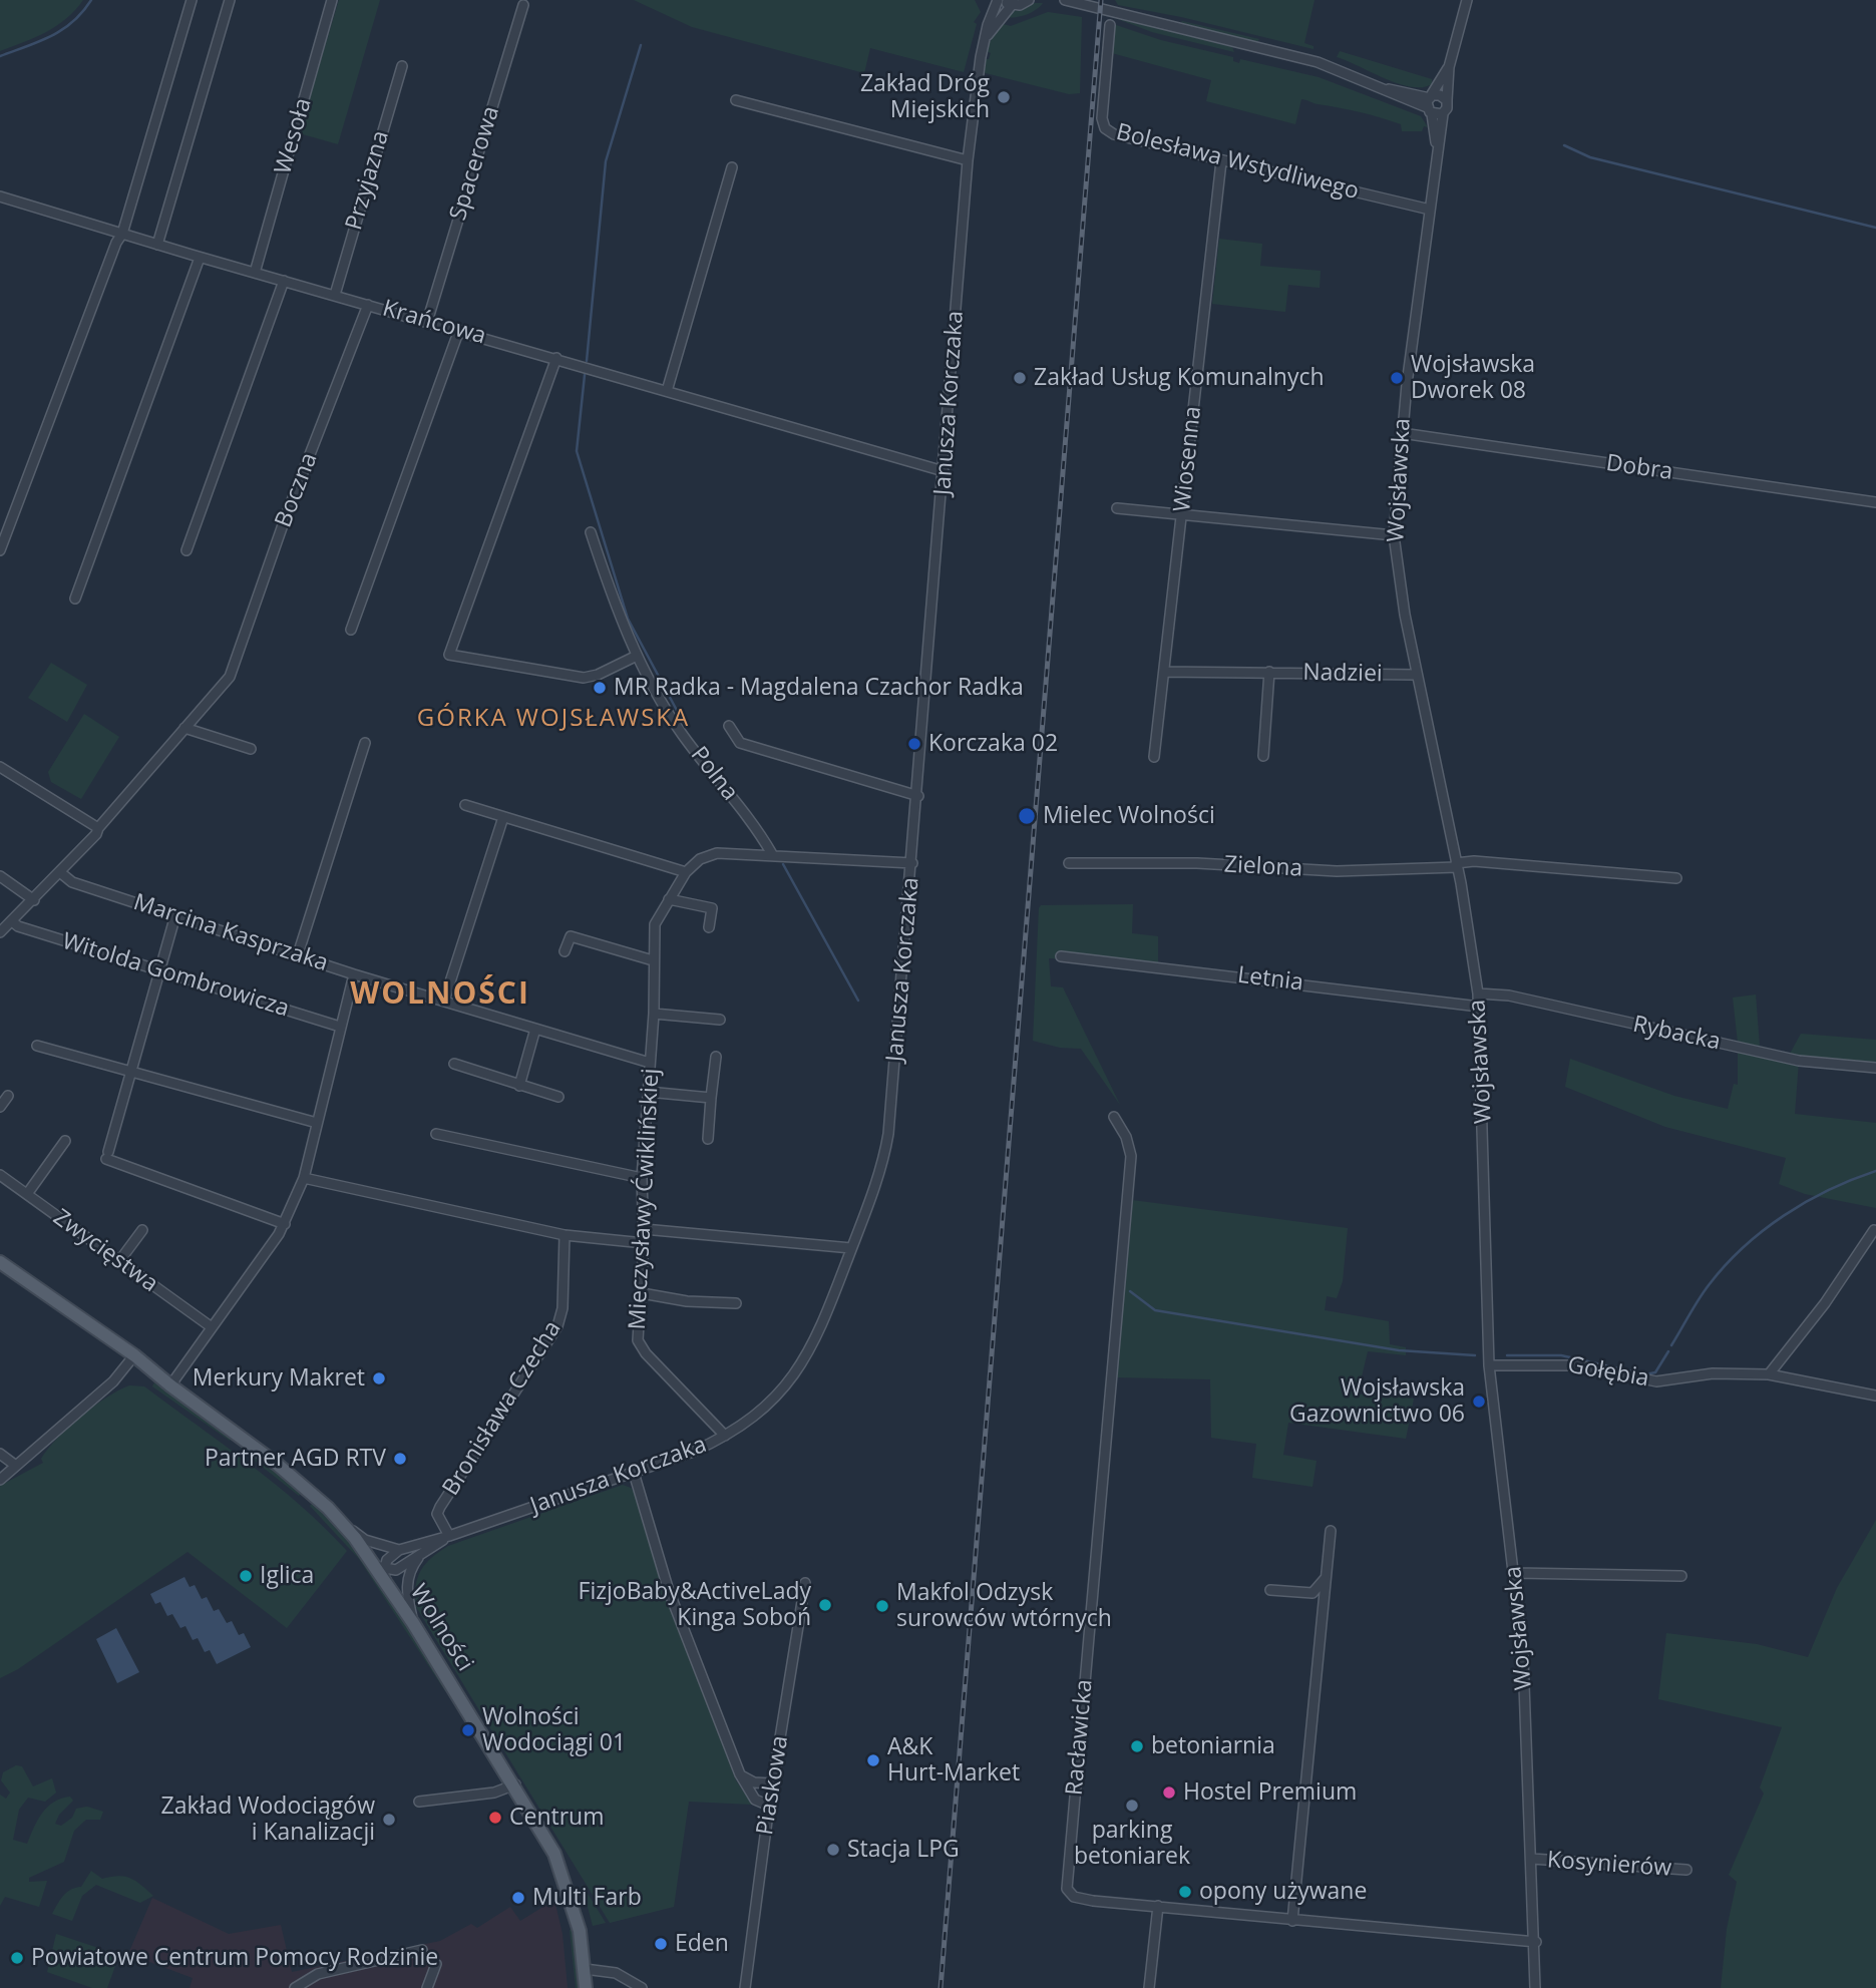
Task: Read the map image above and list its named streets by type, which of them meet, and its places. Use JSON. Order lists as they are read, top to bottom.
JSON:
{
  "streets": {
    "main road": ["Wolności"],
    "street": [
      "Wesoła",
      "Bolesława Wstydliwego",
      "Spacerowa",
      "Przyjazna",
      "Krańcowa",
      "Janusza Korczaka",
      "Wiosenna",
      "Dobra",
      "Wojsławska",
      "Boczna",
      "Nadziei",
      "Polna",
      "Zielona",
      "Marcina Kasprzaka",
      "Witolda Gombrowicza",
      "Letnia",
      "Rybacka",
      "Mieczysławy Ćwiklińskiej",
      "Zwycięstwa",
      "Gołębia",
      "Bronisława Czecha",
      "Racławicka",
      "Piaskowa",
      "Kosynierów"
    ]
  },
  "crossings": [
    ["Wesoła", "Krańcowa"],
    ["Bolesława Wstydliwego", "Wiosenna"],
    ["Bolesława Wstydliwego", "Wojsławska"],
    ["Spacerowa", "Krańcowa"],
    ["Przyjazna", "Krańcowa"],
    ["Krańcowa", "Janusza Korczaka"],
    ["Krańcowa", "Boczna"],
    ["Janusza Korczaka", "Mieczysławy Ćwiklińskiej"],
    ["Janusza Korczaka", "Bronisława Czecha"],
    ["Janusza Korczaka", "Wolności"],
    ["Janusza Korczaka", "Piaskowa"],
    ["Wiosenna", "Nadziei"],
    ["Dobra", "Wojsławska"],
    ["Wojsławska", "Nadziei"],
    ["Wojsławska", "Zielona"],
    ["Wojsławska", "Letnia"],
    ["Wojsławska", "Rybacka"],
    ["Wojsławska", "Gołębia"],
    ["Wojsławska", "Racławicka"],
    ["Wojsławska", "Kosynierów"],
    ["Polna", "Mieczysławy Ćwiklińskiej"],
    ["Marcina Kasprzaka", "Mieczysławy Ćwiklińskiej"]
  ],
  "districts": ["GÓRKA WOJSŁAWSKA", "WOLNOŚCI"],
  "places": [
    "Zakład Dróg Miejskich",
    "Zakład Usług Komunalnych",
    "Wojsławska Dworek 08",
    "MR Radka - Magdalena Czachor Radka",
    "Korczaka 02",
    "Mielec Wolności",
    "Merkury Makret",
    "Wojsławska Gazownictwo 06",
    "Partner AGD RTV",
    "Iglica",
    "FizjoBaby&ActiveLady Kinga Soboń",
    "Makfol Odzysk surowców wtórnych",
    "Wolności Wodociągi 01",
    "betoniarnia",
    "A&K Hurt-Market",
    "Hostel Premium",
    "parking betoniarek",
    "Centrum",
    "Zakład Wodociągów i Kanalizacji",
    "Stacja LPG",
    "opony używane",
    "Multi Farb",
    "Eden",
    "Powiatowe Centrum Pomocy Rodzinie"
  ]
}
